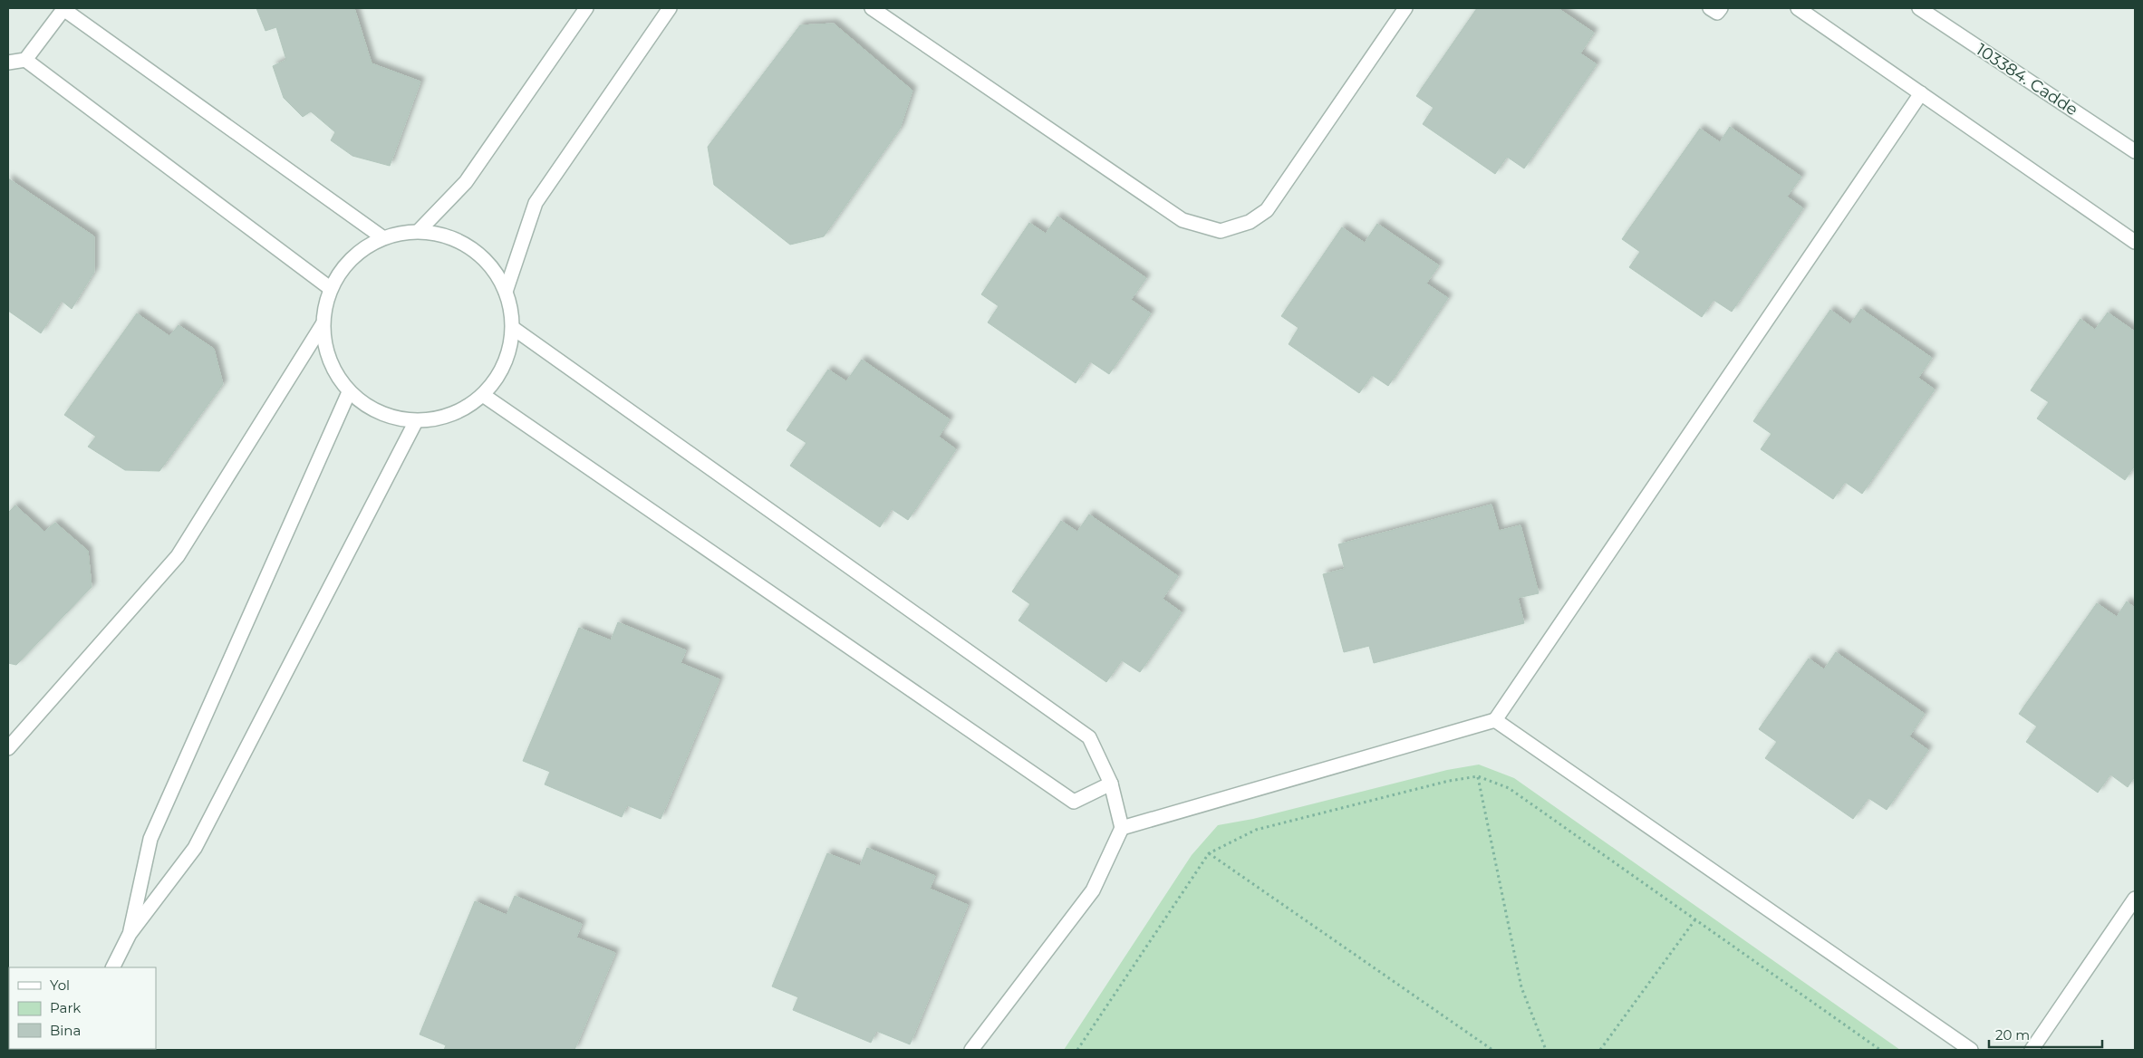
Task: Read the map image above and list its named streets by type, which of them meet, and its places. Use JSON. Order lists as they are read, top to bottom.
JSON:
{
  "streets": {
    "street": ["103384. Cadde"]
  },
  "legend": ["Yol", "Park", "Bina"],
  "scale_bar": "20 m"
}
